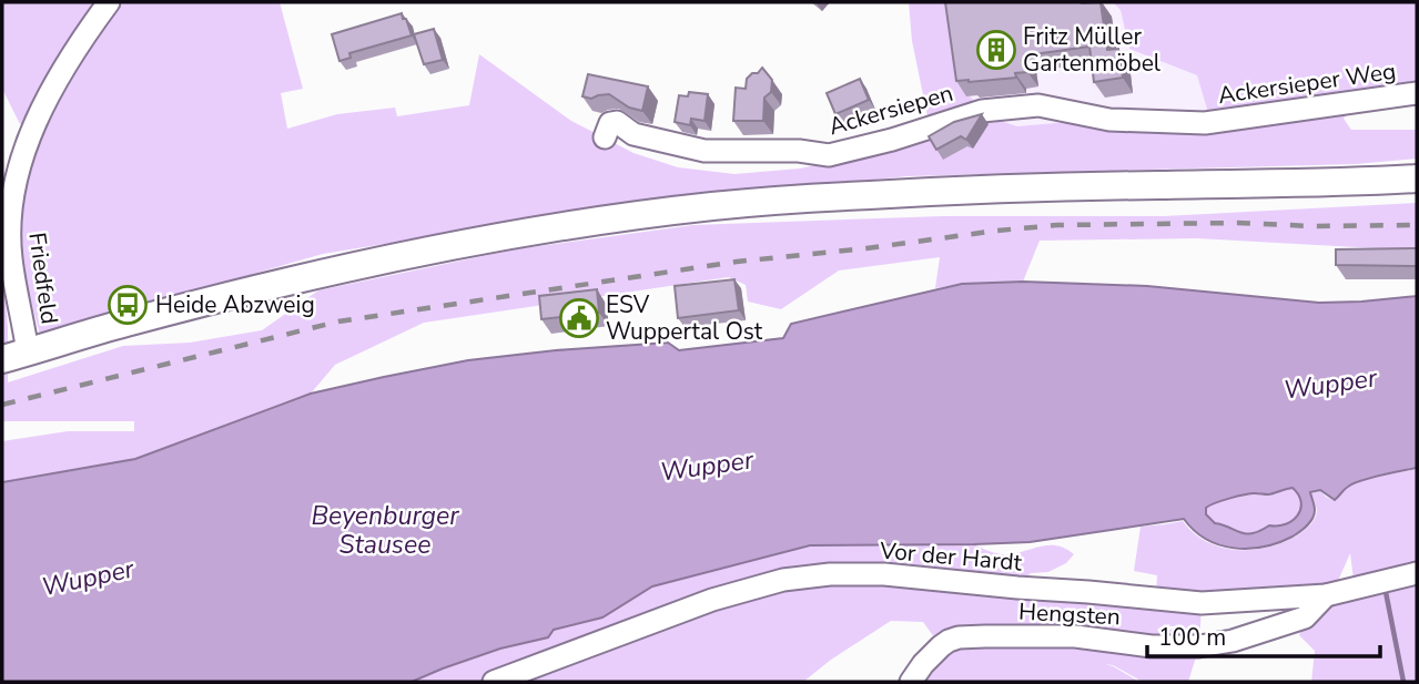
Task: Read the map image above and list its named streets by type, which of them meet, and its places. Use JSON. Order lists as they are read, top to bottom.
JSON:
{
  "streets": {
    "street": [
      "Ackersieper Weg",
      "Ackersiepen",
      "Friedfeld",
      "Vor der Hardt",
      "Hengsten"
    ]
  },
  "crossings": [
    ["Ackersieper Weg", "Ackersiepen"],
    ["Vor der Hardt", "Hengsten"]
  ],
  "water": ["Wupper", "Beyenburger Stausee"],
  "places": {
    "building": ["Fritz Müller Gartenmöbel"],
    "bus stop": ["Heide Abzweig"],
    "public building": ["ESV Wuppertal Ost"]
  },
  "scale_bar": "100 m"
}
